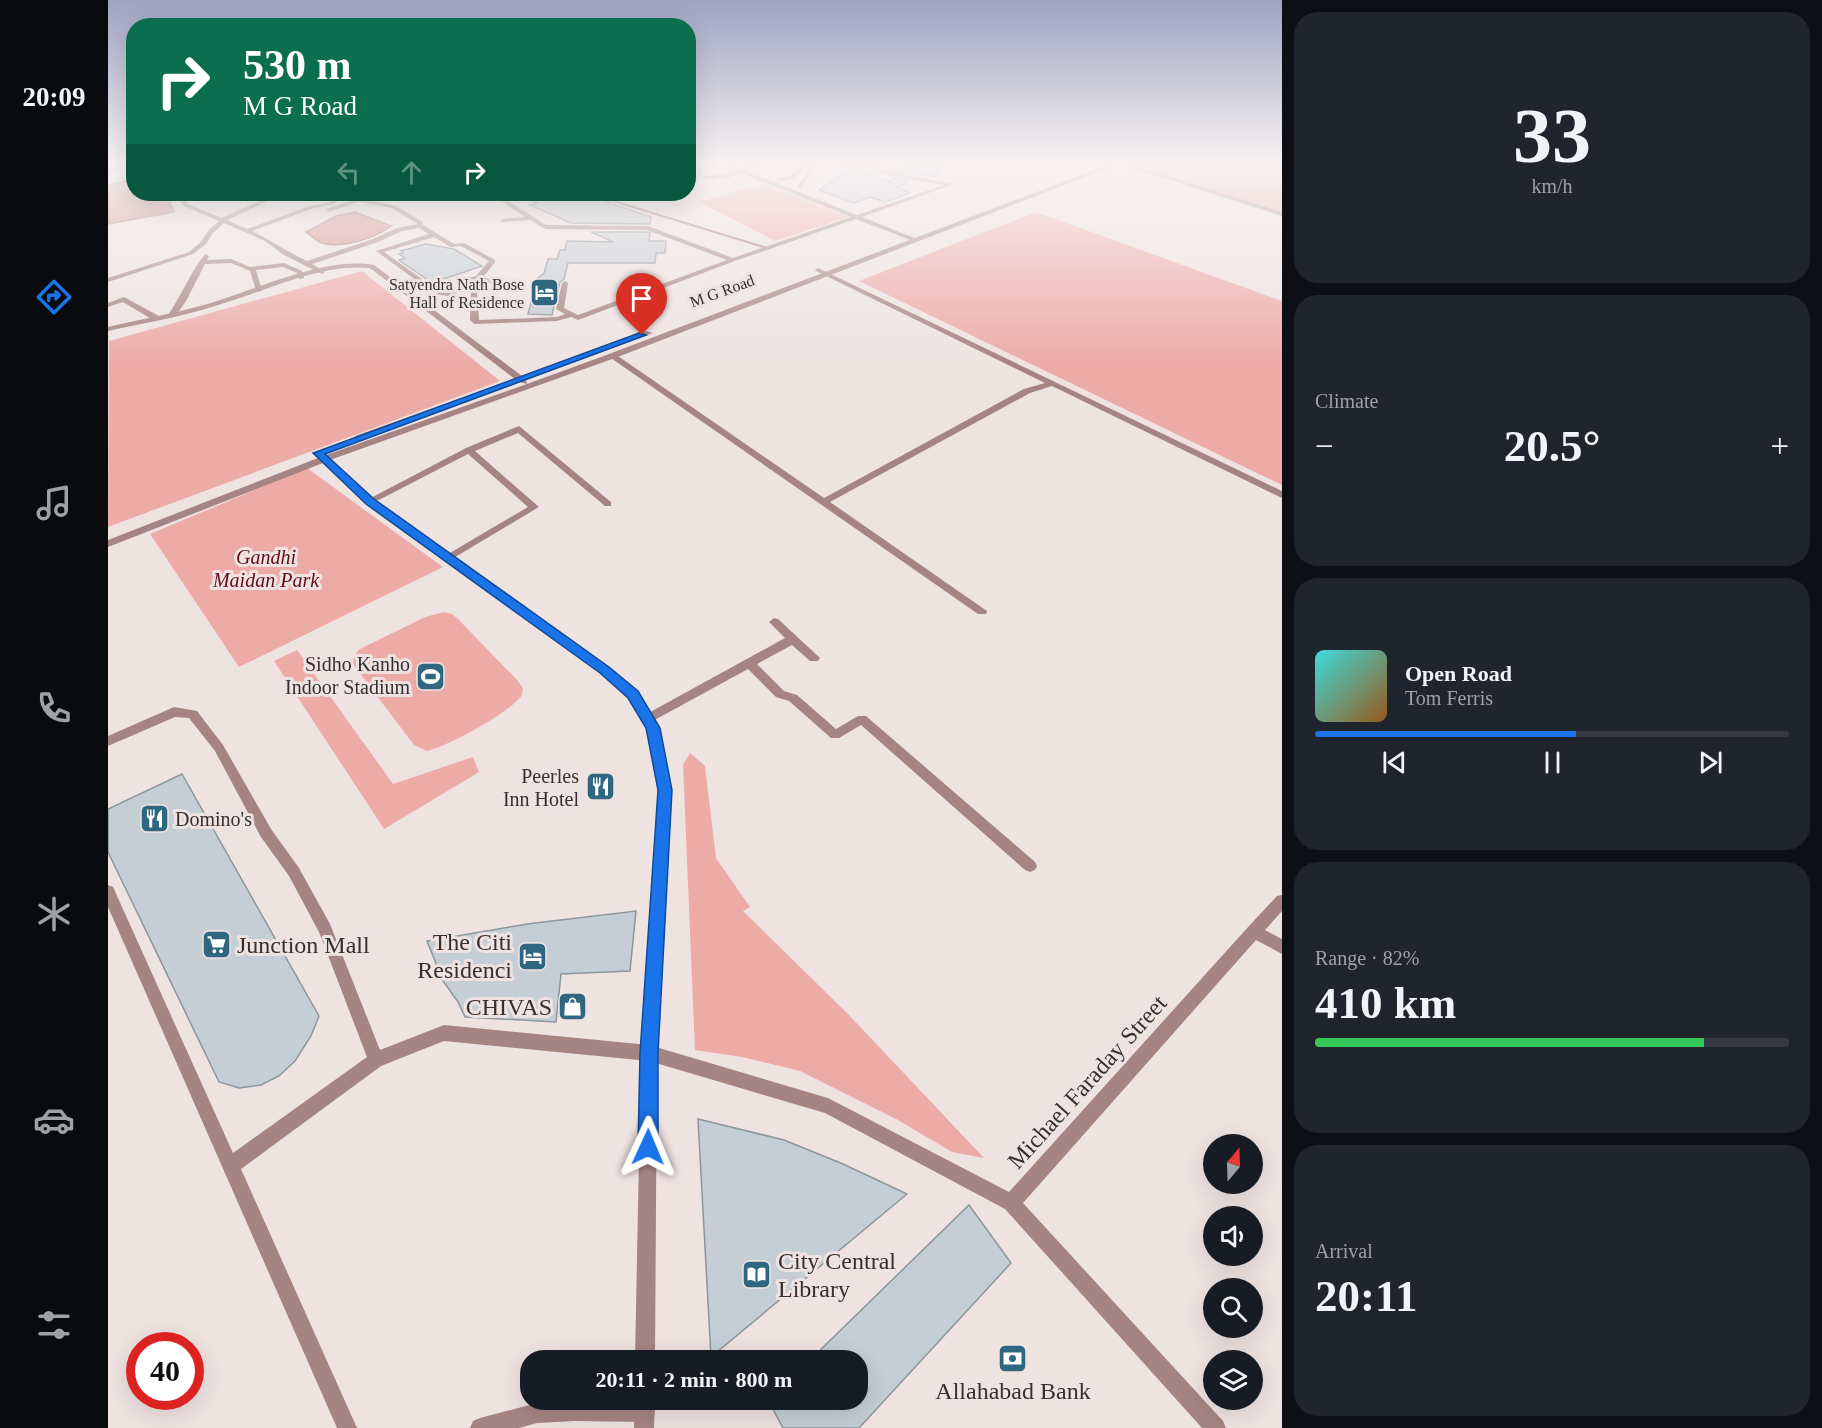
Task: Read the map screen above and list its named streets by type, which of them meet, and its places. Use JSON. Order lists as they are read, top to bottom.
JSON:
{
  "streets": {
    "street": ["M G Road", "Michael Faraday Street"]
  },
  "parks": ["Gandhi Maidan Park"],
  "places": {
    "hotel": ["Satyendra Nath Bose Hall of Residence", "The Citi Residenci"],
    "sports": ["Sidho Kanho Indoor Stadium"],
    "restaurant": ["Peerles Inn Hotel", "Domino's"],
    "supermarket": ["Junction Mall"],
    "shop": ["CHIVAS"],
    "library": ["City Central Library"],
    "bank": ["Allahabad Bank"]
  },
  "north": "top",
  "page": {
    "tabs": "20:09",
    "tile": [
      ["33", "km/h"],
      "Climate",
      ["Range · 82%", "410 km"],
      ["Arrival", "20:11"]
    ],
    "turn": ["530 m", "M G Road"],
    "heat": ["−", "20.5°", "+"],
    "song": ["Open Road", "Tom Ferris"],
    "limit": "40",
    "trip": "20:11 · 2 min · 800 m"
  }
}
